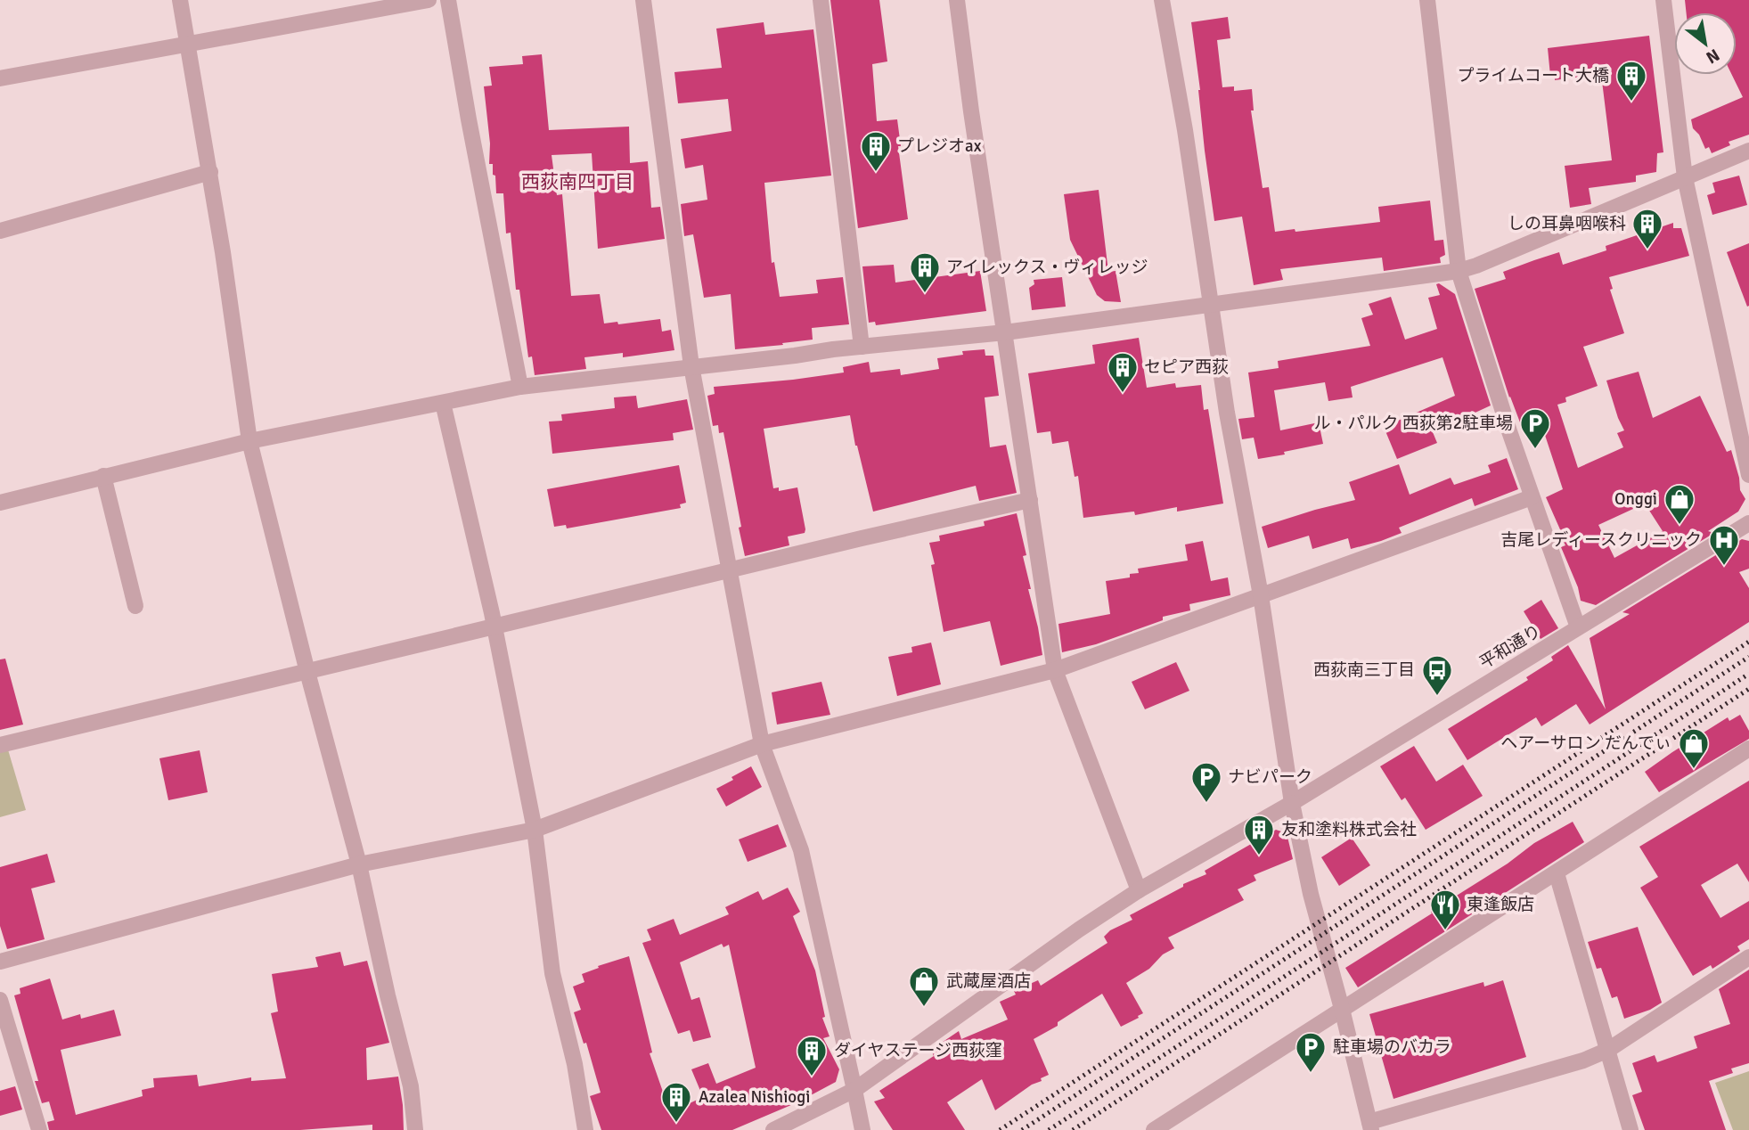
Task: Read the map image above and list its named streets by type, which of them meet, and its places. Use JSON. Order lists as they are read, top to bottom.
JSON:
{
  "streets": {
    "street": ["平和通り"]
  },
  "districts": ["西荻南四丁目"],
  "places": {
    "building": [
      "プライムコート大橋",
      "プレジオax",
      "しの耳鼻咽喉科",
      "アイレックス・ヴィレッジ",
      "セピア西荻",
      "友和塗料株式会社",
      "ダイヤステージ西荻窪",
      "Azalea Nishiogi"
    ],
    "parking": ["ル・パルク 西荻第2駐車場", "ナビパーク", "駐車場のバカラ"],
    "shop": ["Onggi", "ヘアーサロン だんでぃ", "武蔵屋酒店"],
    "hospital": ["吉尾レディースクリニック"],
    "bus stop": ["西荻南三丁目"],
    "restaurant": ["東逢飯店"]
  },
  "north": "bottom right"
}
